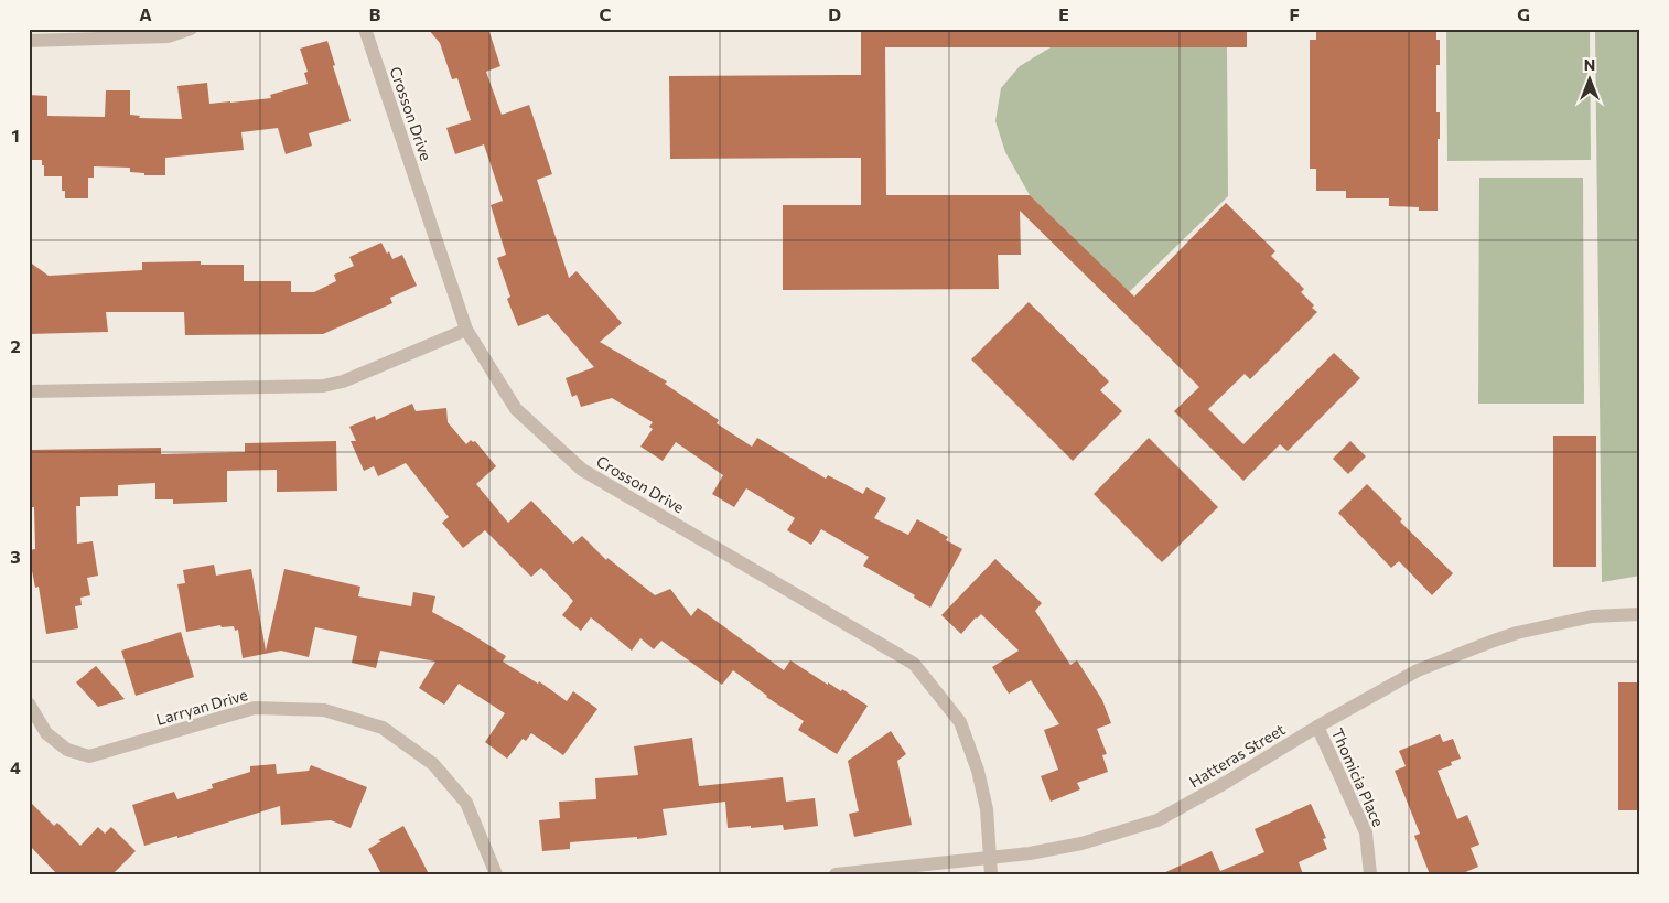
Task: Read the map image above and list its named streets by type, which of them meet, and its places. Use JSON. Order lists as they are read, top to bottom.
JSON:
{
  "streets": {
    "street": [
      "Crosson Drive",
      "Larryan Drive",
      "Hatteras Street",
      "Thomicia Place"
    ]
  },
  "crossings": [
    ["Crosson Drive", "Hatteras Street"],
    ["Hatteras Street", "Thomicia Place"]
  ],
  "north": "top",
  "grid": {
    "columns": [
      "A",
      "B",
      "C",
      "D",
      "E",
      "F",
      "G"
    ],
    "rows": [
      "1",
      "2",
      "3",
      "4"
    ]
  }
}
